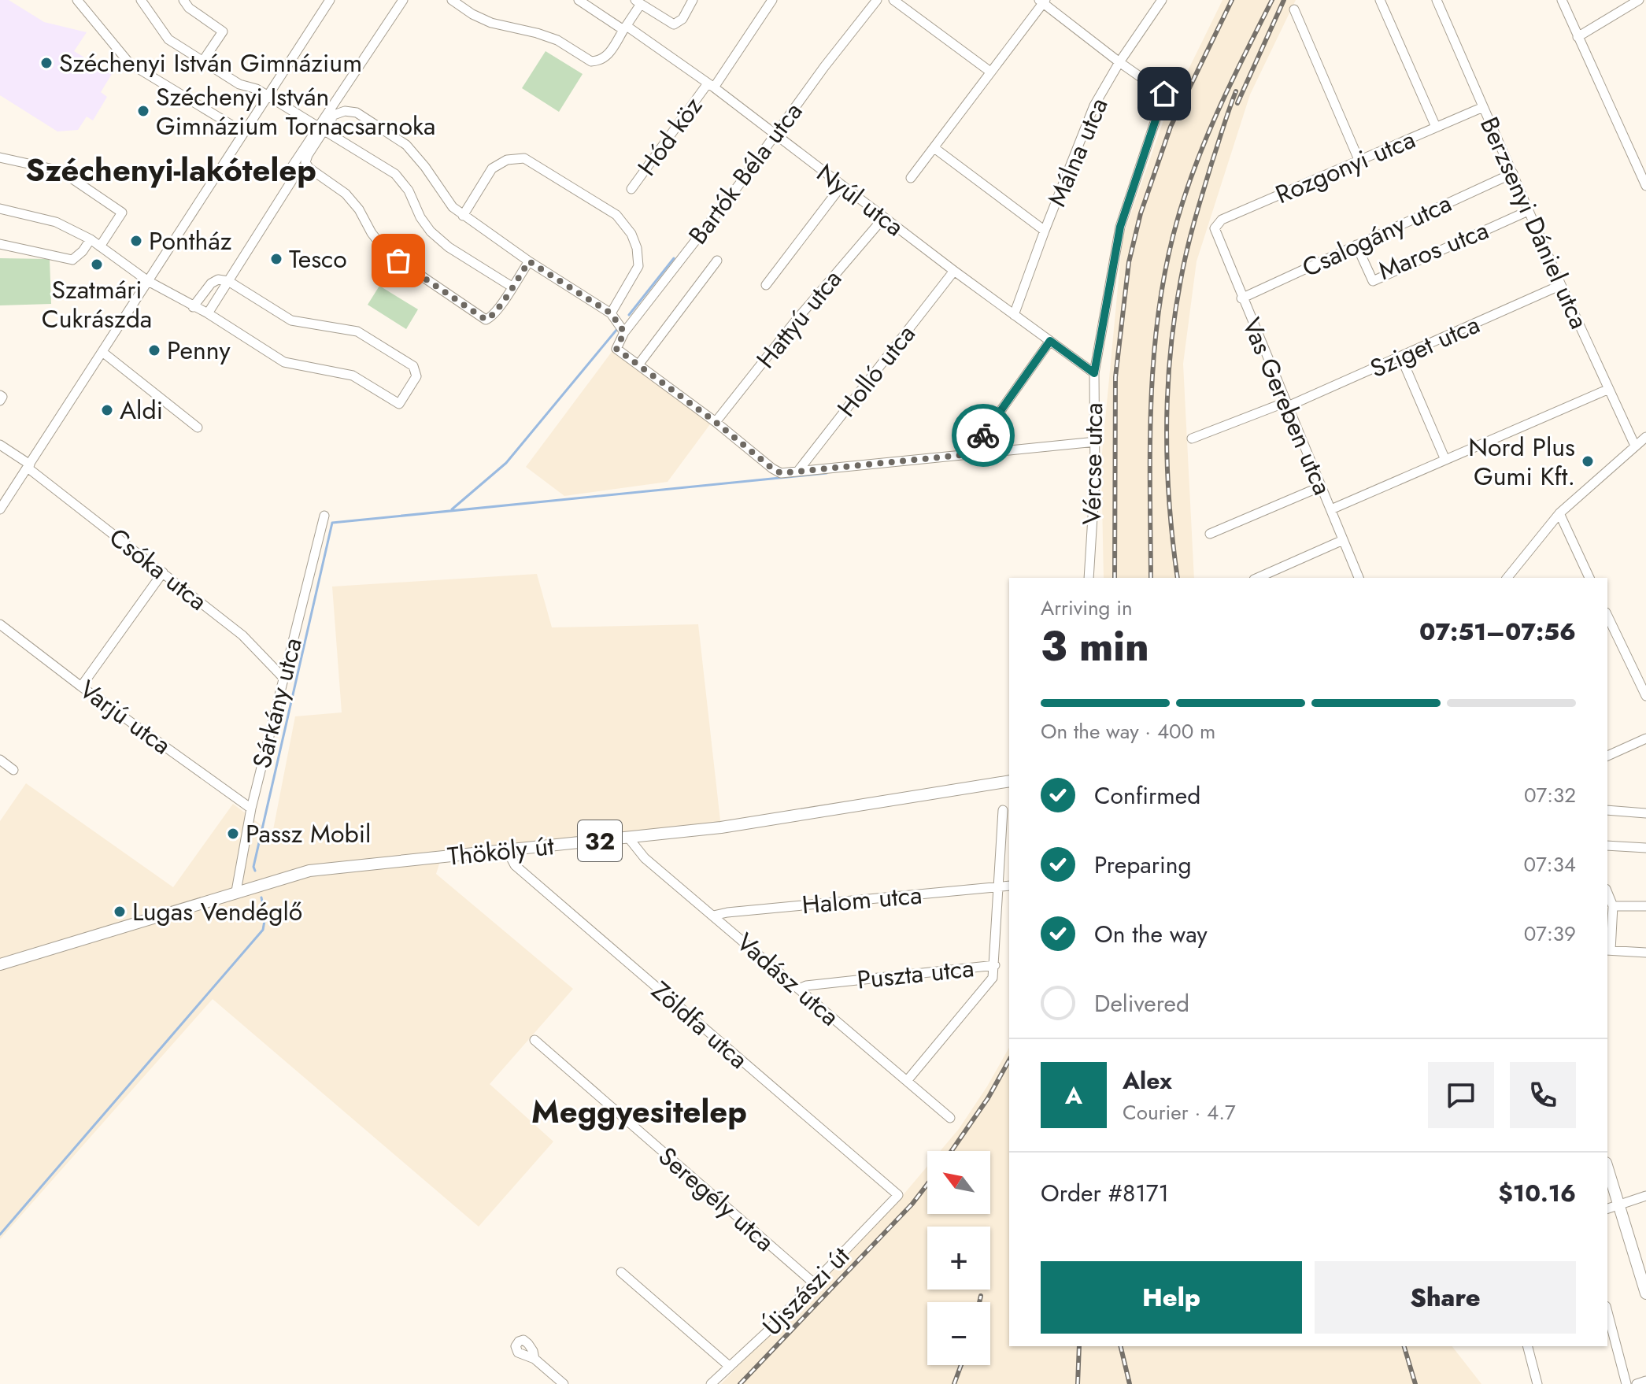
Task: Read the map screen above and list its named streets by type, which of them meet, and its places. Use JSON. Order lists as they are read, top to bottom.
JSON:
{
  "streets": {
    "main road": ["32", "Thököly út"],
    "street": [
      "Hód köz",
      "Málna utca",
      "Rozgonyi utca",
      "Bartók Béla utca",
      "Nyúl utca",
      "Berzsenyi Dániel utca",
      "Csalogány utca",
      "Maros utca",
      "Hattyú utca",
      "Sziget utca",
      "Holló utca",
      "Vas Gereben utca",
      "Vércse utca",
      "Csóka utca",
      "Sárkány utca",
      "Varjú utca",
      "Halom utca",
      "Puszta utca",
      "Vadász utca",
      "Zöldfa utca",
      "Seregély utca",
      "Újszászi út"
    ]
  },
  "crossings": [
    ["Hód köz", "Nyúl utca"],
    ["Málna utca", "Nyúl utca"],
    ["Málna utca", "Vércse utca"],
    ["Rozgonyi utca", "Berzsenyi Dániel utca"],
    ["Rozgonyi utca", "Vas Gereben utca"],
    ["Bartók Béla utca", "Nyúl utca"],
    ["Nyúl utca", "Hattyú utca"],
    ["Nyúl utca", "Holló utca"],
    ["Nyúl utca", "Vércse utca"],
    ["Berzsenyi Dániel utca", "Csalogány utca"],
    ["Berzsenyi Dániel utca", "Maros utca"],
    ["Berzsenyi Dániel utca", "Sziget utca"],
    ["Csalogány utca", "Maros utca"],
    ["Csalogány utca", "Vas Gereben utca"],
    ["Sziget utca", "Vas Gereben utca"],
    ["Csóka utca", "Sárkány utca"],
    ["Sárkány utca", "Varjú utca"],
    ["Sárkány utca", "Thököly út"],
    ["Thököly út", "Vadász utca"],
    ["Thököly út", "Zöldfa utca"],
    ["Halom utca", "Vadász utca"],
    ["Puszta utca", "Vadász utca"],
    ["Zöldfa utca", "Újszászi út"],
    ["Seregély utca", "Újszászi út"]
  ],
  "districts": ["Széchenyi-lakótelep", "Meggyesitelep"],
  "places": [
    "Széchenyi István Gimnázium",
    "Széchenyi István Gimnázium Tornacsarnoka",
    "Pontház",
    "Tesco",
    "Szatmári Cukrászda",
    "Penny",
    "Aldi",
    "Nord Plus Gumi Kft.",
    "Passz Mobil",
    "Lugas Vendéglő"
  ],
  "north": "top left",
  "page": {
    "heading": ["3 min", "Arriving in", "07:51–07:56"],
    "panel": [
      "Alex",
      "Courier · 4.7",
      "Order #8171",
      "$10.16"
    ],
    "bar": "On the way · 400 m",
    "list": [
      ["Confirmed", "07:32"],
      ["Preparing", "07:34"],
      ["On the way", "07:39"],
      "Delivered"
    ],
    "round": "A",
    "map_buttons": ["+", "−"],
    "buttons": ["Help", "Share"]
  }
}
